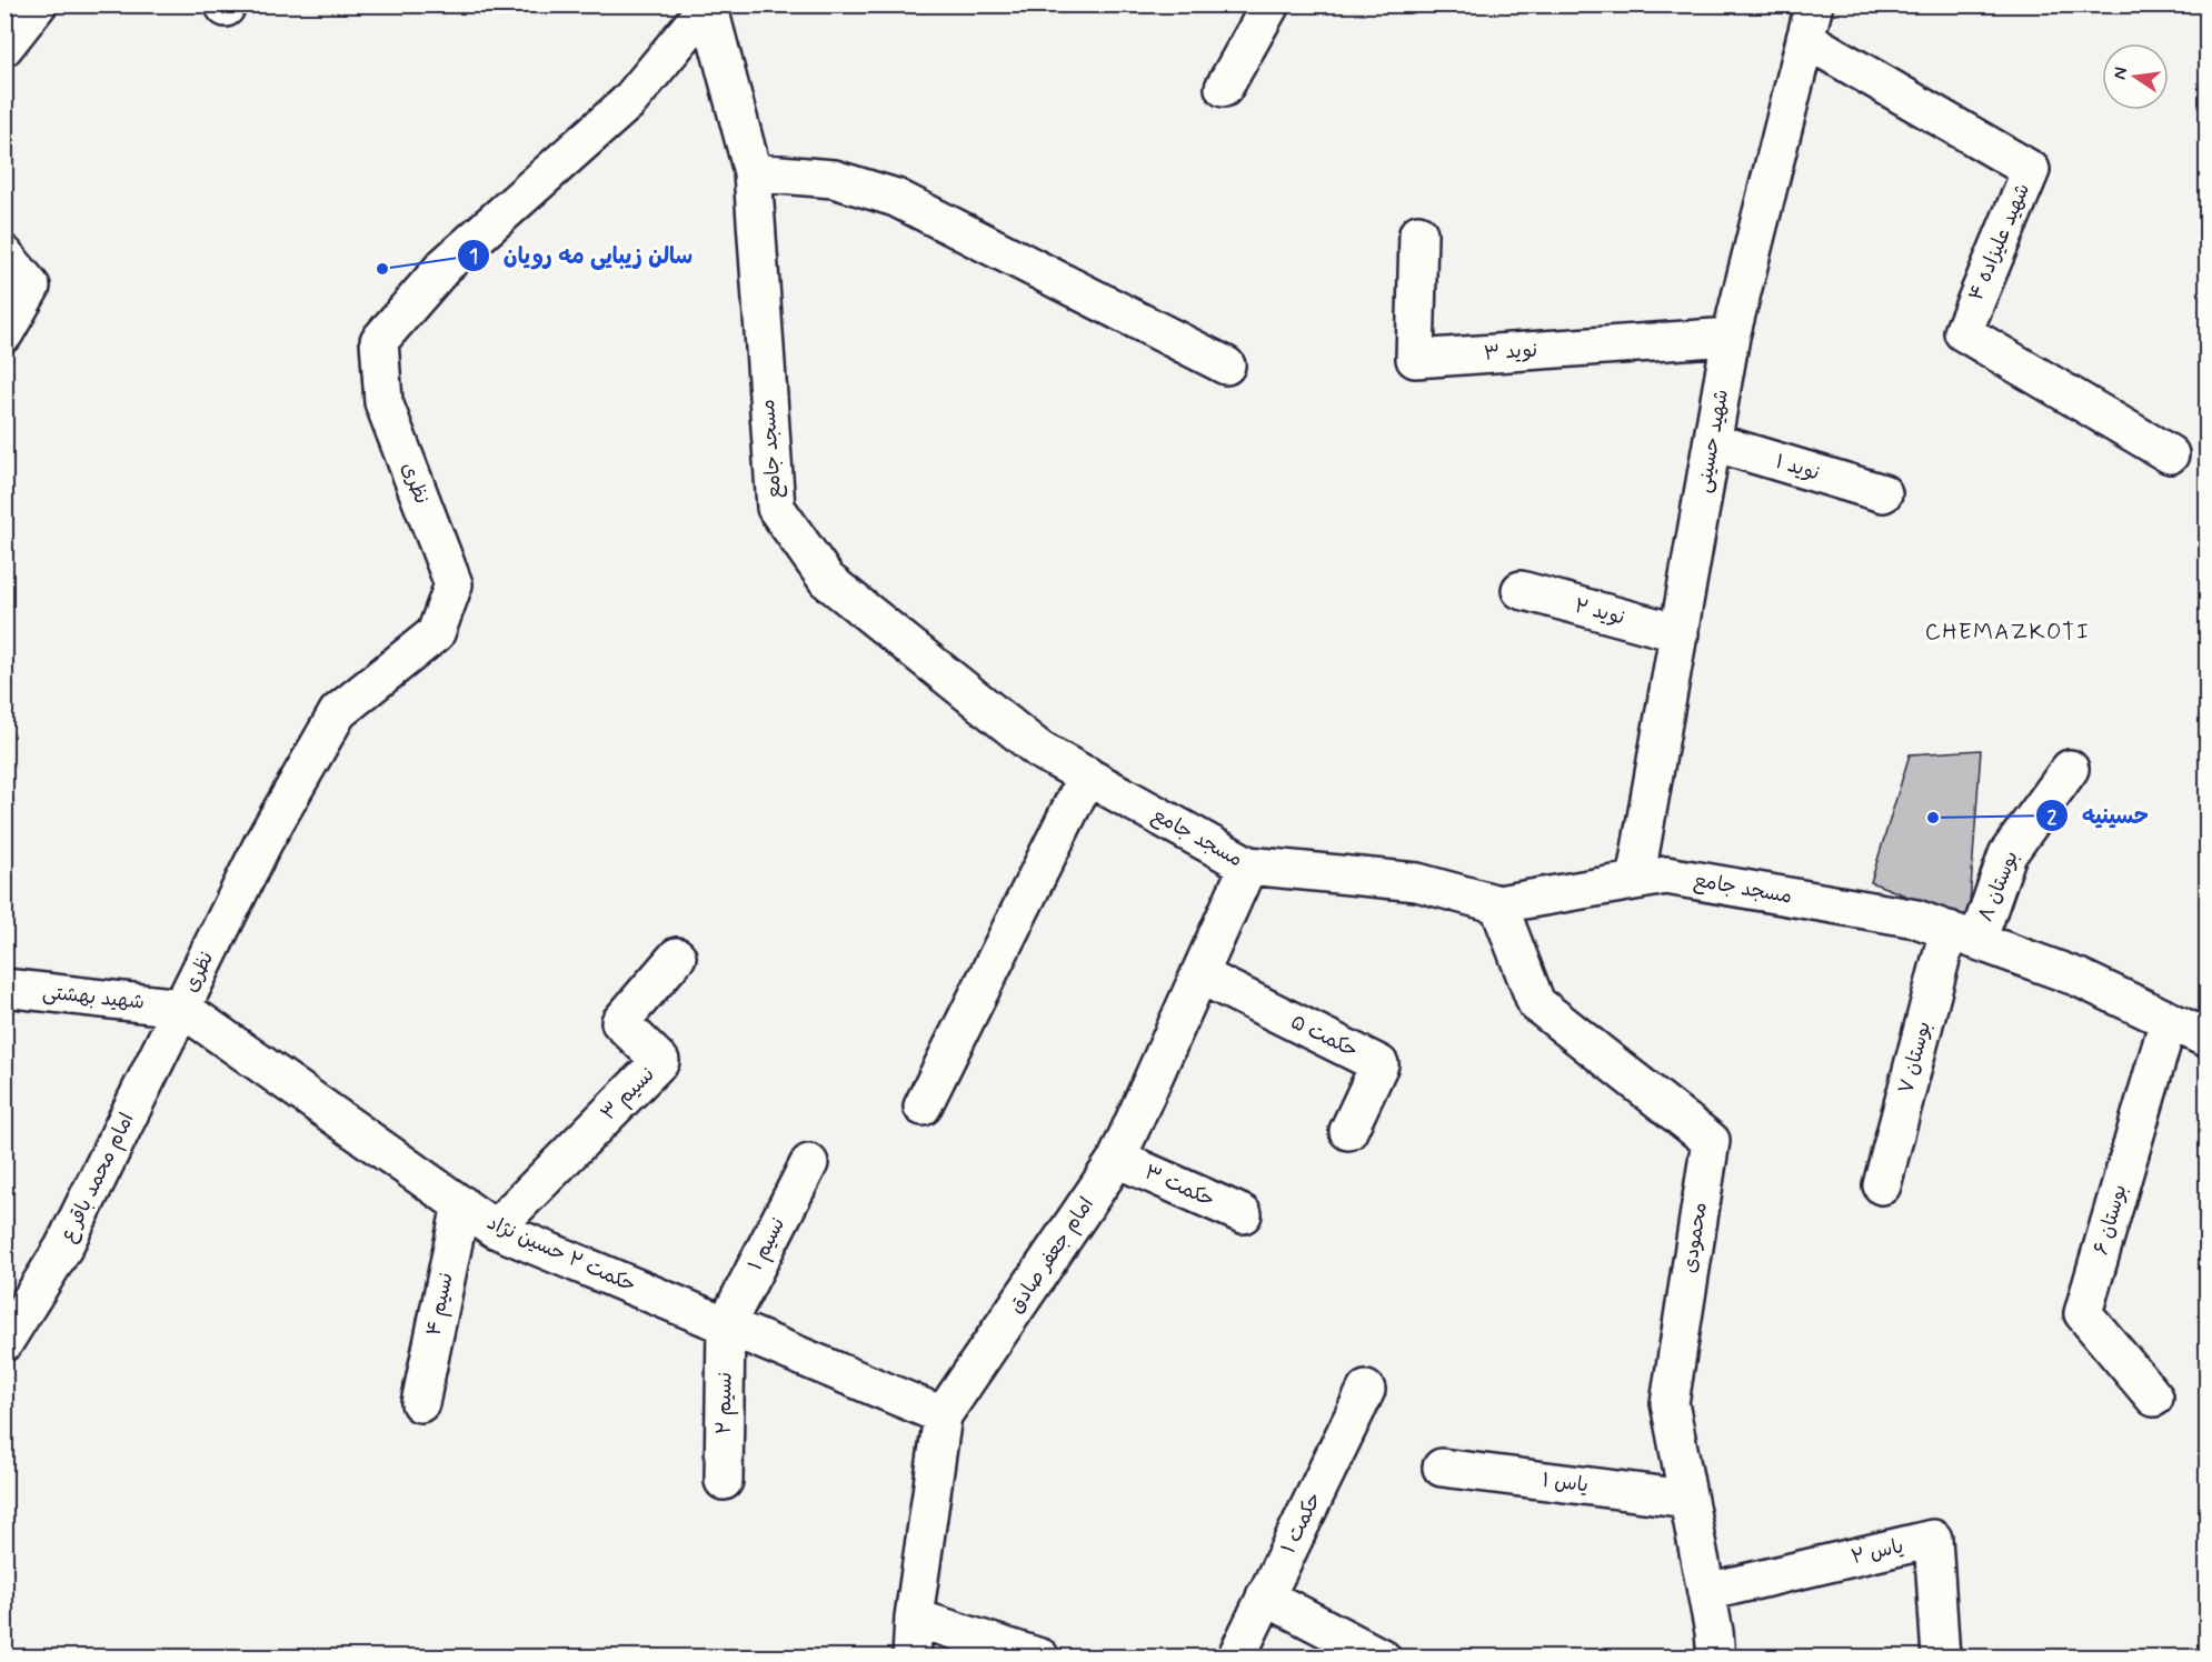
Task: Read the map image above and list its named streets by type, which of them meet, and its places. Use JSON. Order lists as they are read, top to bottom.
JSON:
{
  "streets": {
    "street": [
      "شهید علیزاده ۴",
      "نوید ۳",
      "شهید حسینی",
      "مسجد جامع",
      "نوید ۱",
      "نظری",
      "نوید ۲",
      "بوستان ۸",
      "شهید بهشتی",
      "حکمت ۵",
      "بوستان ۷",
      "نسیم ۳",
      "امام محمد باقر ع",
      "حکمت ۳",
      "بوستان ۶",
      "محمودی",
      "نسیم ۱",
      "حکمت ۲ حسین نژاد",
      "امام جعفر صادق",
      "نسیم ۴",
      "نسیم ۲",
      "یاس ۱",
      "حکمت ۱",
      "یاس ۲"
    ]
  },
  "crossings": [
    ["شهید علیزاده ۴", "شهید حسینی"],
    ["نوید ۳", "شهید حسینی"],
    ["شهید حسینی", "مسجد جامع"],
    ["شهید حسینی", "نوید ۱"],
    ["شهید حسینی", "نوید ۲"],
    ["مسجد جامع", "نظری"],
    ["مسجد جامع", "بوستان ۸"],
    ["مسجد جامع", "بوستان ۷"],
    ["مسجد جامع", "بوستان ۶"],
    ["مسجد جامع", "محمودی"],
    ["مسجد جامع", "امام جعفر صادق"],
    ["نظری", "شهید بهشتی"],
    ["نظری", "امام محمد باقر ع"],
    ["نظری", "حکمت ۲ حسین نژاد"],
    ["بوستان ۸", "بوستان ۷"],
    ["شهید بهشتی", "امام محمد باقر ع"],
    ["شهید بهشتی", "حکمت ۲ حسین نژاد"],
    ["حکمت ۵", "امام جعفر صادق"],
    ["نسیم ۳", "حکمت ۲ حسین نژاد"],
    ["امام محمد باقر ع", "حکمت ۲ حسین نژاد"],
    ["حکمت ۳", "امام جعفر صادق"],
    ["محمودی", "یاس ۱"],
    ["محمودی", "یاس ۲"],
    ["نسیم ۱", "حکمت ۲ حسین نژاد"],
    ["نسیم ۱", "نسیم ۲"],
    ["حکمت ۲ حسین نژاد", "امام جعفر صادق"],
    ["حکمت ۲ حسین نژاد", "نسیم ۴"],
    ["حکمت ۲ حسین نژاد", "نسیم ۲"]
  ],
  "districts": ["CHEMAZKOTI"],
  "places": ["سالن زیبایی مه رویان", "حسینیه"],
  "north": "left"
}
